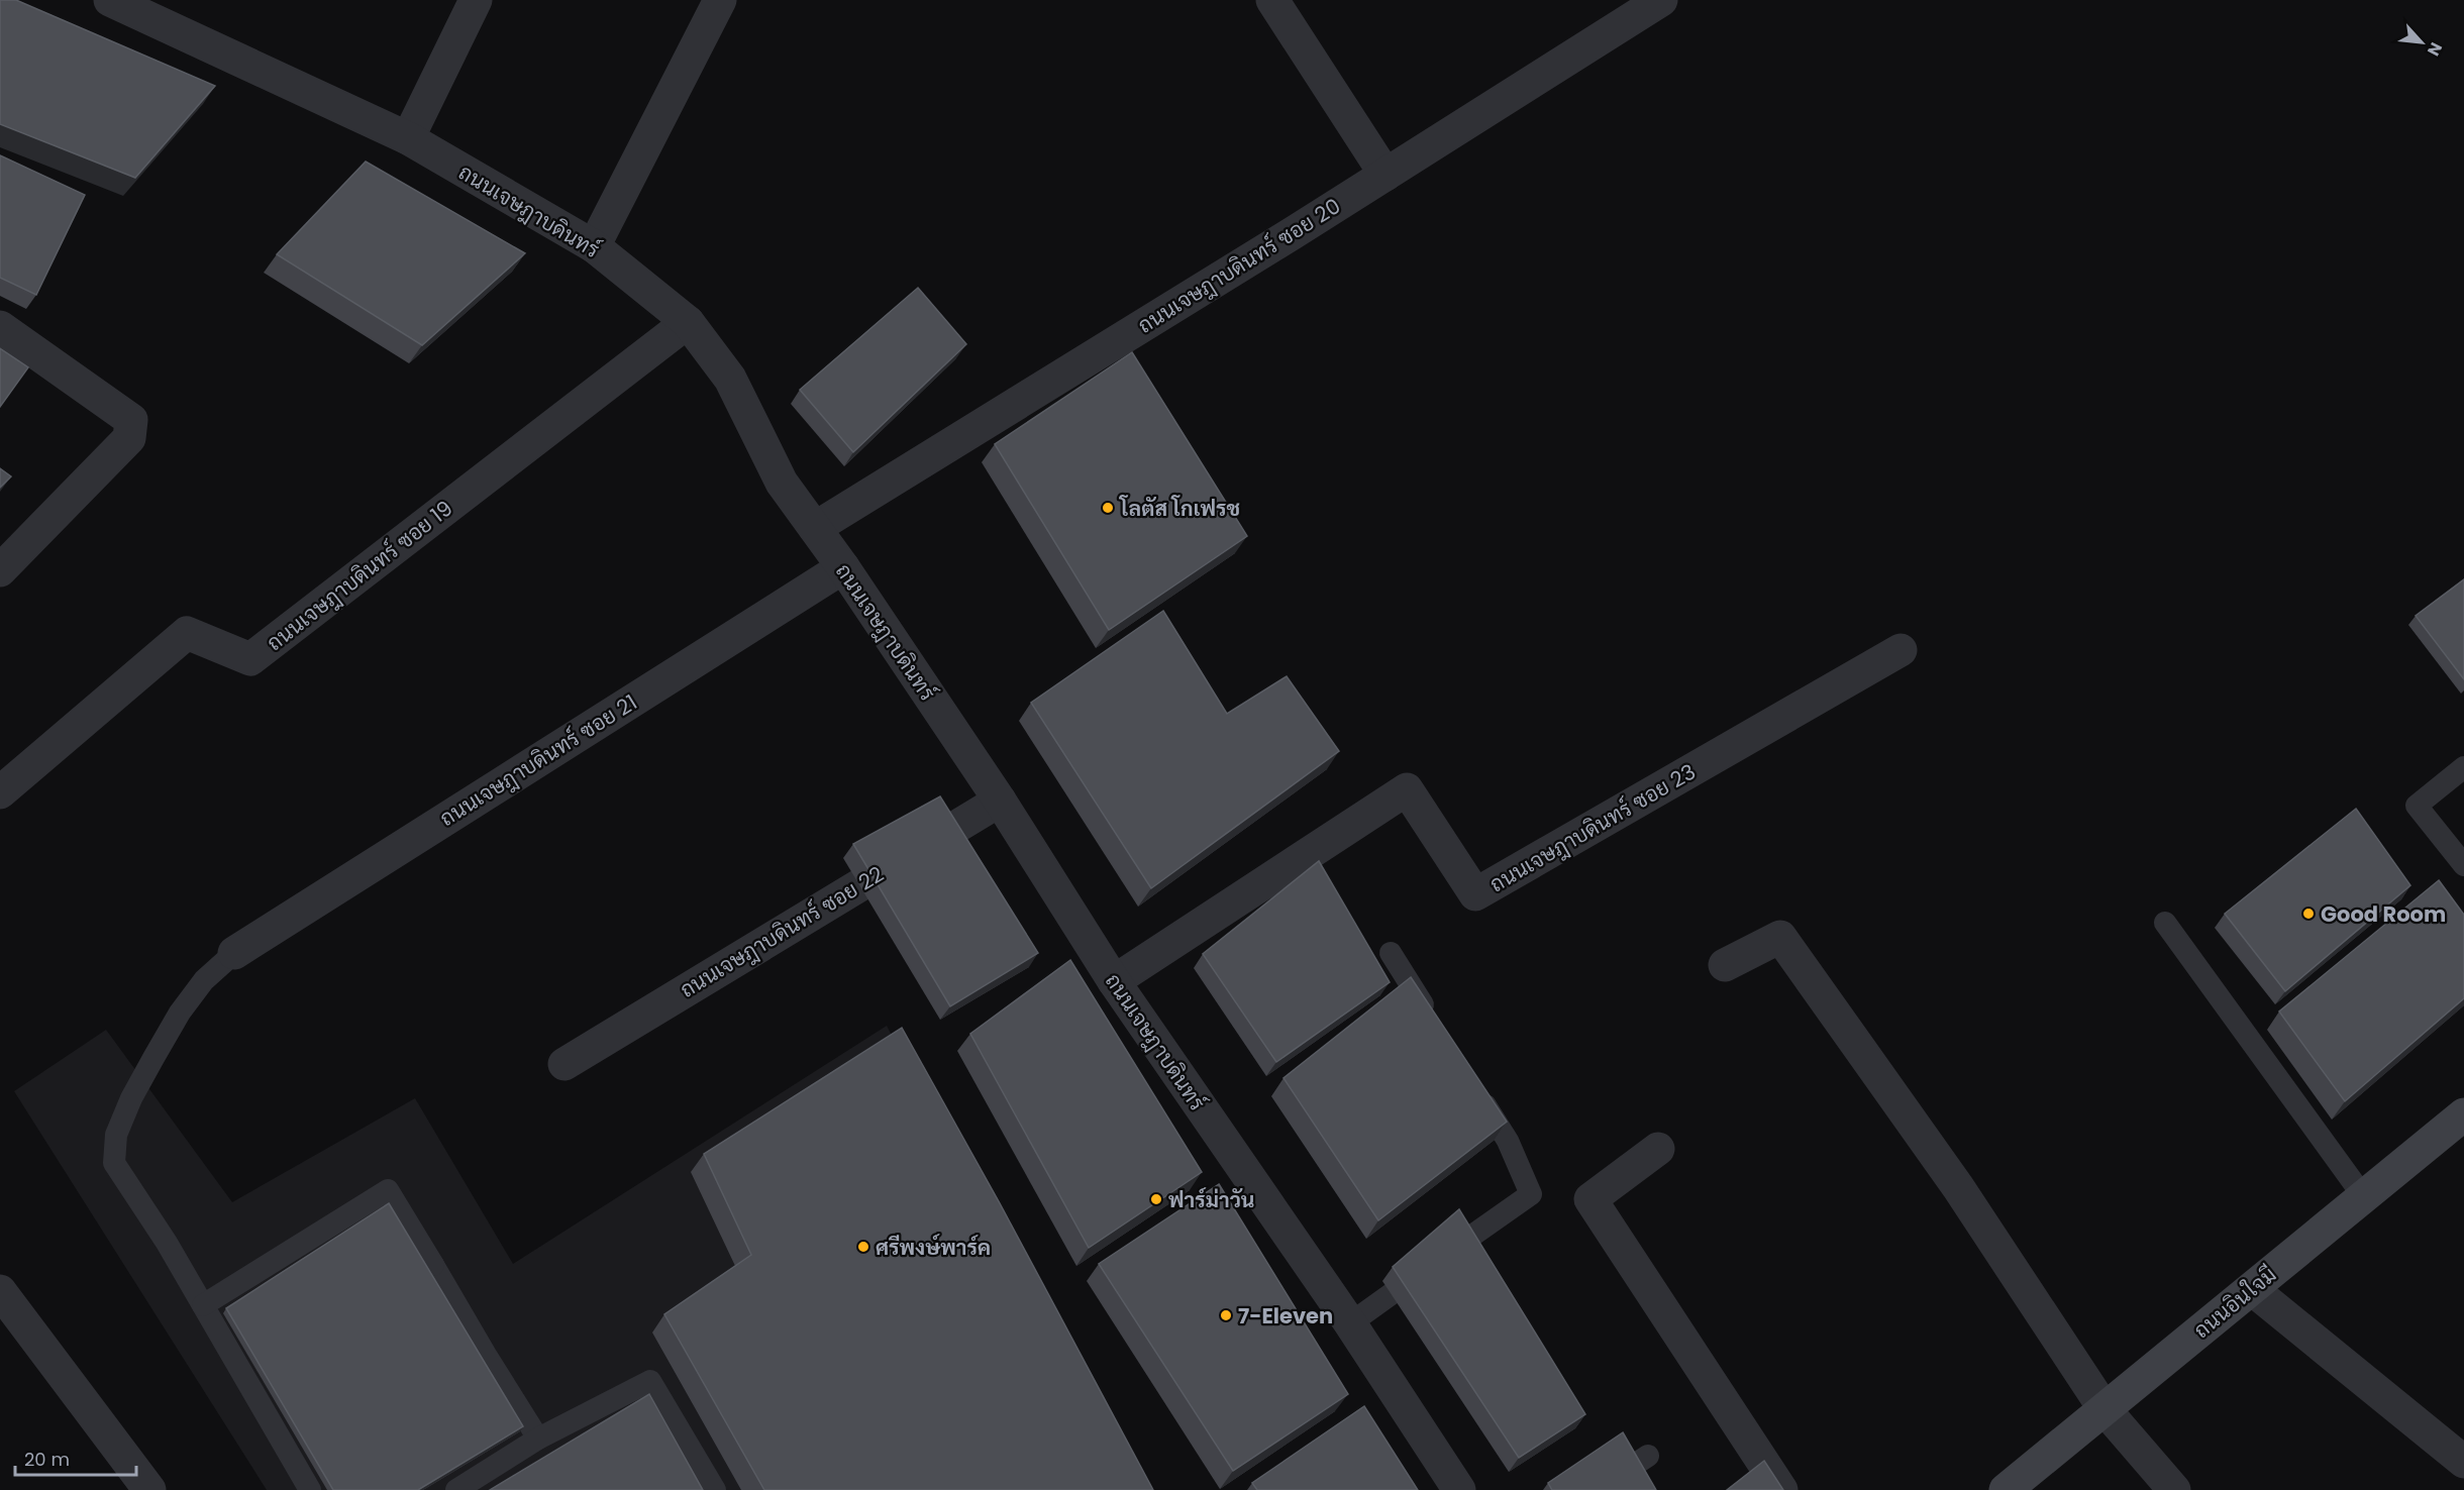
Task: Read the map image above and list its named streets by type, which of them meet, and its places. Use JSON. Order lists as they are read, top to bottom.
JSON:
{
  "streets": {
    "main road": ["ถนนอินใจมี"],
    "street": [
      "ถนนเจษฎาบดินทร์",
      "ถนนเจษฎาบดินทร์ ซอย 20",
      "ถนนเจษฎาบดินทร์ ซอย 19",
      "ถนนเจษฎาบดินทร์ ซอย 21",
      "ถนนเจษฎาบดินทร์ ซอย 23",
      "ถนนเจษฎาบดินทร์ ซอย 22"
    ]
  },
  "crossings": [
    ["ถนนเจษฎาบดินทร์", "ถนนเจษฎาบดินทร์ ซอย 20"],
    ["ถนนเจษฎาบดินทร์", "ถนนเจษฎาบดินทร์ ซอย 19"],
    ["ถนนเจษฎาบดินทร์", "ถนนเจษฎาบดินทร์ ซอย 21"],
    ["ถนนเจษฎาบดินทร์", "ถนนเจษฎาบดินทร์ ซอย 23"],
    ["ถนนเจษฎาบดินทร์", "ถนนเจษฎาบดินทร์ ซอย 22"]
  ],
  "places": [
    "โลตัส โกเฟรช",
    "Good Room",
    "ฟาร์ม่าวัน",
    "ศรีพงษ์พาร์ค",
    "7-Eleven"
  ],
  "scale_bar": "20 m",
  "north": "bottom right"
}
